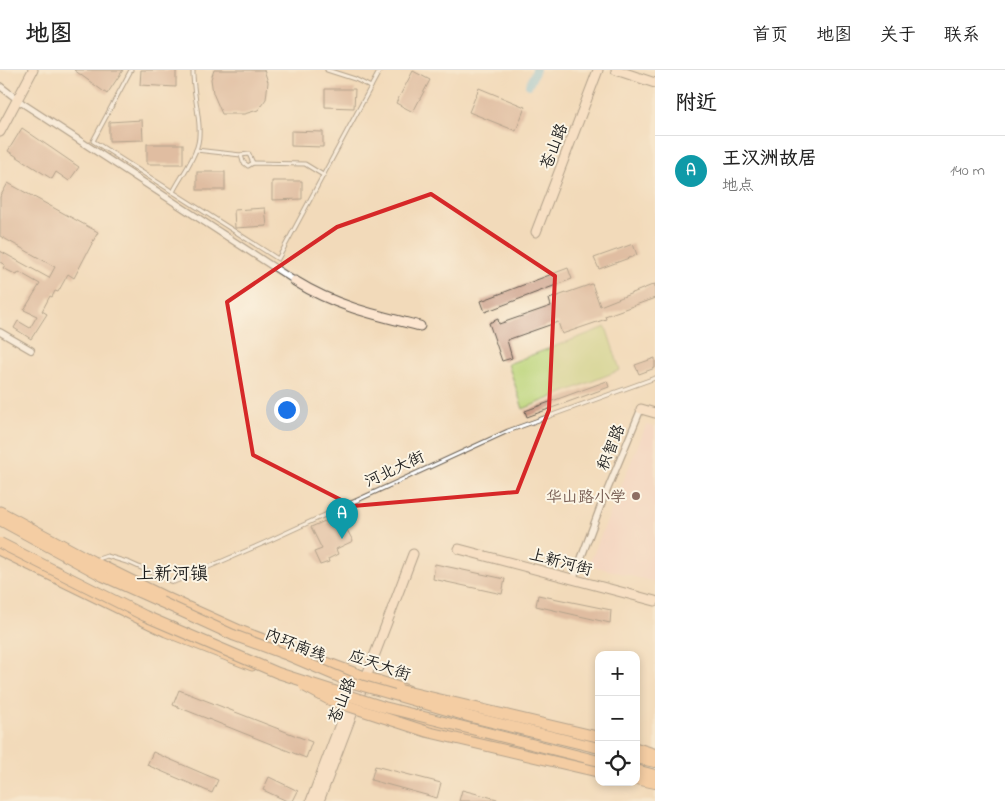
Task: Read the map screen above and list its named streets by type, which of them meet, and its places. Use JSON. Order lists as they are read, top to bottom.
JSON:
{
  "streets": {
    "highway": ["内环南线"],
    "main road": ["应天大街"],
    "street": ["苍山路", "积智路", "上新河街"],
    "lane": ["河北大街"]
  },
  "crossings": [
    ["苍山路", "应天大街"],
    ["积智路", "上新河街"],
    ["河北大街", "应天大街"]
  ],
  "districts": ["上新河镇"],
  "places": ["华山路小学"],
  "page": {
    "header": "地图",
    "nav": [
      "首页",
      "地图",
      "关于",
      "联系"
    ],
    "heading": "附近",
    "list": [
      {
        "mark": "A",
        "name": "王汉洲故居",
        "note": "地点",
        "value": "140 m"
      }
    ],
    "pins": "A",
    "map_buttons": ["+", "−"]
  }
}
